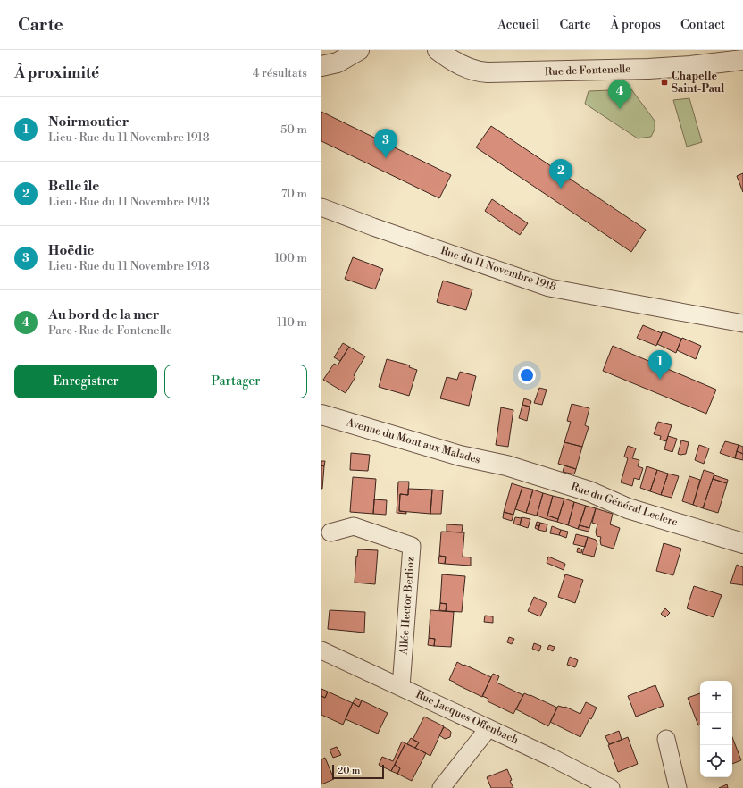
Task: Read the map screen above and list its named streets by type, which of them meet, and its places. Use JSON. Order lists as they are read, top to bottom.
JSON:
{
  "streets": {
    "street": [
      "Rue de Fontenelle",
      "Rue du 11 Novembre 1918",
      "Avenue du Mont aux Malades",
      "Rue du Général Leclerc",
      "Allée Hector Berlioz",
      "Rue Jacques Offenbach"
    ]
  },
  "crossings": [
    ["Avenue du Mont aux Malades", "Rue du Général Leclerc"],
    ["Allée Hector Berlioz", "Rue Jacques Offenbach"]
  ],
  "places": {
    "transit": ["Chapelle Saint-Paul"]
  },
  "scale_bar": "20 m",
  "page": {
    "header": "Carte",
    "nav": [
      "Accueil",
      "Carte",
      "À propos",
      "Contact"
    ],
    "heading": ["À proximité", "4 résultats"],
    "pins": [
      "4",
      "3",
      "2",
      "1"
    ],
    "list": [
      {
        "mark": "1",
        "name": "Noirmoutier",
        "note": "Lieu · Rue du 11 Novembre 1918",
        "value": "50 m"
      },
      {
        "mark": "2",
        "name": "Belle île",
        "note": "Lieu · Rue du 11 Novembre 1918",
        "value": "70 m"
      },
      {
        "mark": "3",
        "name": "Hoëdic",
        "note": "Lieu · Rue du 11 Novembre 1918",
        "value": "100 m"
      },
      {
        "mark": "4",
        "name": "Au bord de la mer",
        "note": "Parc · Rue de Fontenelle",
        "value": "110 m"
      }
    ],
    "buttons": ["Enregistrer", "Partager"],
    "map_buttons": ["+", "−"],
    "scale": "20 m"
  }
}
